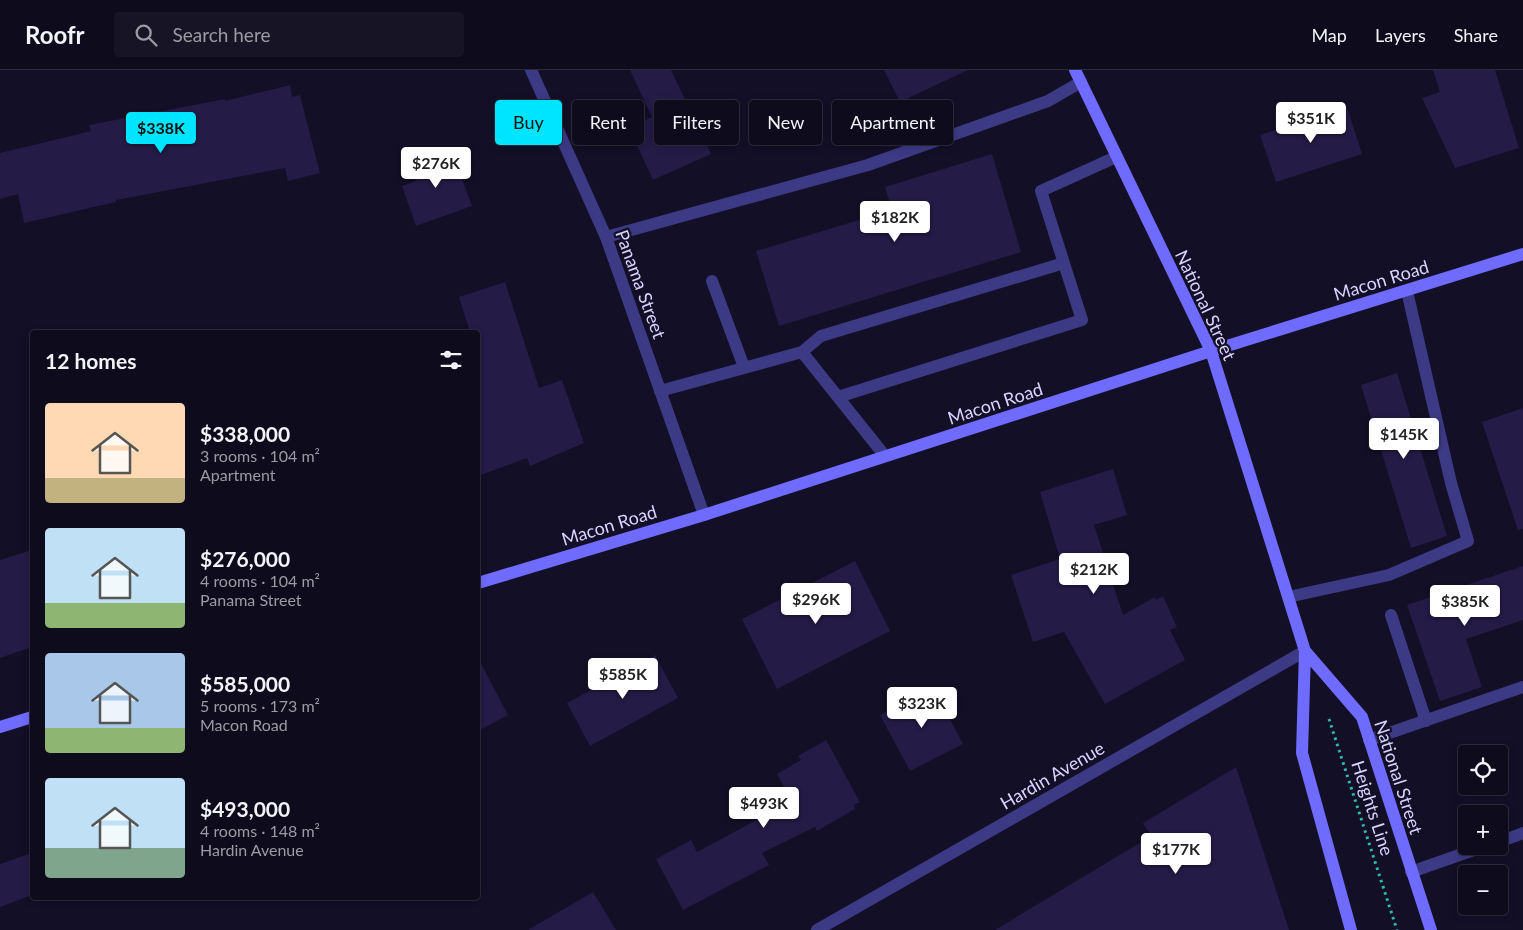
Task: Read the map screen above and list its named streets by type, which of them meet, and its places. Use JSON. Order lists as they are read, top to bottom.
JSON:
{
  "streets": {
    "main road": ["Macon Road", "National Street"],
    "street": ["Panama Street", "Hardin Avenue"],
    "path": ["Heights Line"]
  },
  "crossings": [
    ["Macon Road", "Panama Street"],
    ["Macon Road", "National Street"],
    ["National Street", "Hardin Avenue"]
  ],
  "page": {
    "header": "Roofr",
    "search": "Search here",
    "nav": ["Map", "Layers", "Share"],
    "chip": [
      "Buy",
      "Rent",
      "Filters",
      "New",
      "Apartment"
    ],
    "price": [
      "$351K",
      "$338K",
      "$276K",
      "$182K",
      "$145K",
      "$212K",
      "$296K",
      "$385K",
      "$585K",
      "$323K",
      "$493K",
      "$177K"
    ],
    "heading": "12 homes",
    "list": [
      {
        "name": "$338,000",
        "note": "3 rooms · 104 m² · Apartment"
      },
      {
        "name": "$276,000",
        "note": "4 rooms · 104 m² · Panama Street"
      },
      {
        "name": "$585,000",
        "note": "5 rooms · 173 m² · Macon Road"
      },
      {
        "name": "$493,000",
        "note": "4 rooms · 148 m² · Hardin Avenue"
      }
    ],
    "map_buttons": ["+", "−"]
  }
}
